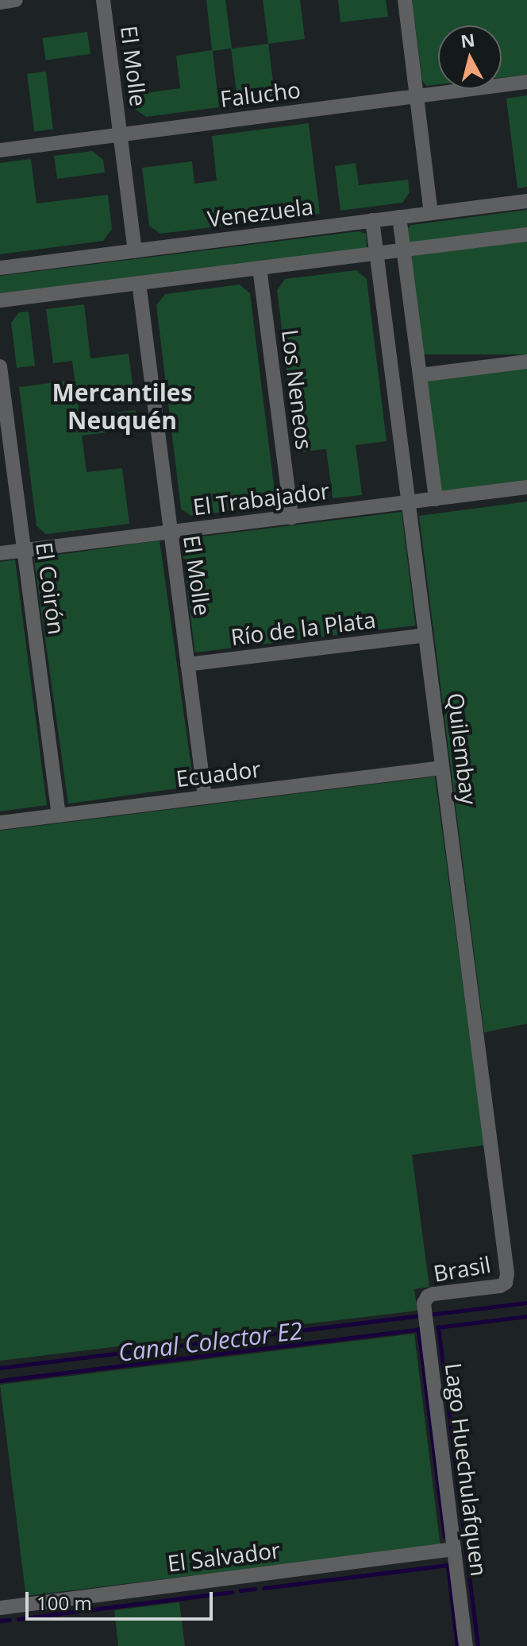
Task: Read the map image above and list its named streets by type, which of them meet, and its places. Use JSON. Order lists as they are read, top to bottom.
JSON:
{
  "streets": {
    "street": [
      "El Molle",
      "Falucho",
      "Venezuela",
      "Los Neneos",
      "El Trabajador",
      "El Coirón",
      "Río de la Plata",
      "Quilembay",
      "Ecuador",
      "Brasil",
      "Lago Huechulafquen",
      "El Salvador"
    ]
  },
  "crossings": [
    ["El Molle", "Falucho"],
    ["El Molle", "Venezuela"],
    ["El Molle", "El Trabajador"],
    ["El Molle", "Río de la Plata"],
    ["El Molle", "Ecuador"],
    ["Venezuela", "Quilembay"],
    ["Los Neneos", "El Trabajador"],
    ["El Trabajador", "El Coirón"],
    ["El Trabajador", "Quilembay"],
    ["El Coirón", "Ecuador"],
    ["Río de la Plata", "Quilembay"],
    ["Quilembay", "Ecuador"],
    ["Quilembay", "Brasil"],
    ["Brasil", "Lago Huechulafquen"],
    ["Lago Huechulafquen", "El Salvador"]
  ],
  "districts": ["Mercantiles Neuquén"],
  "water": ["Canal Colector E2"],
  "scale_bar": "100 m",
  "north": "top"
}
